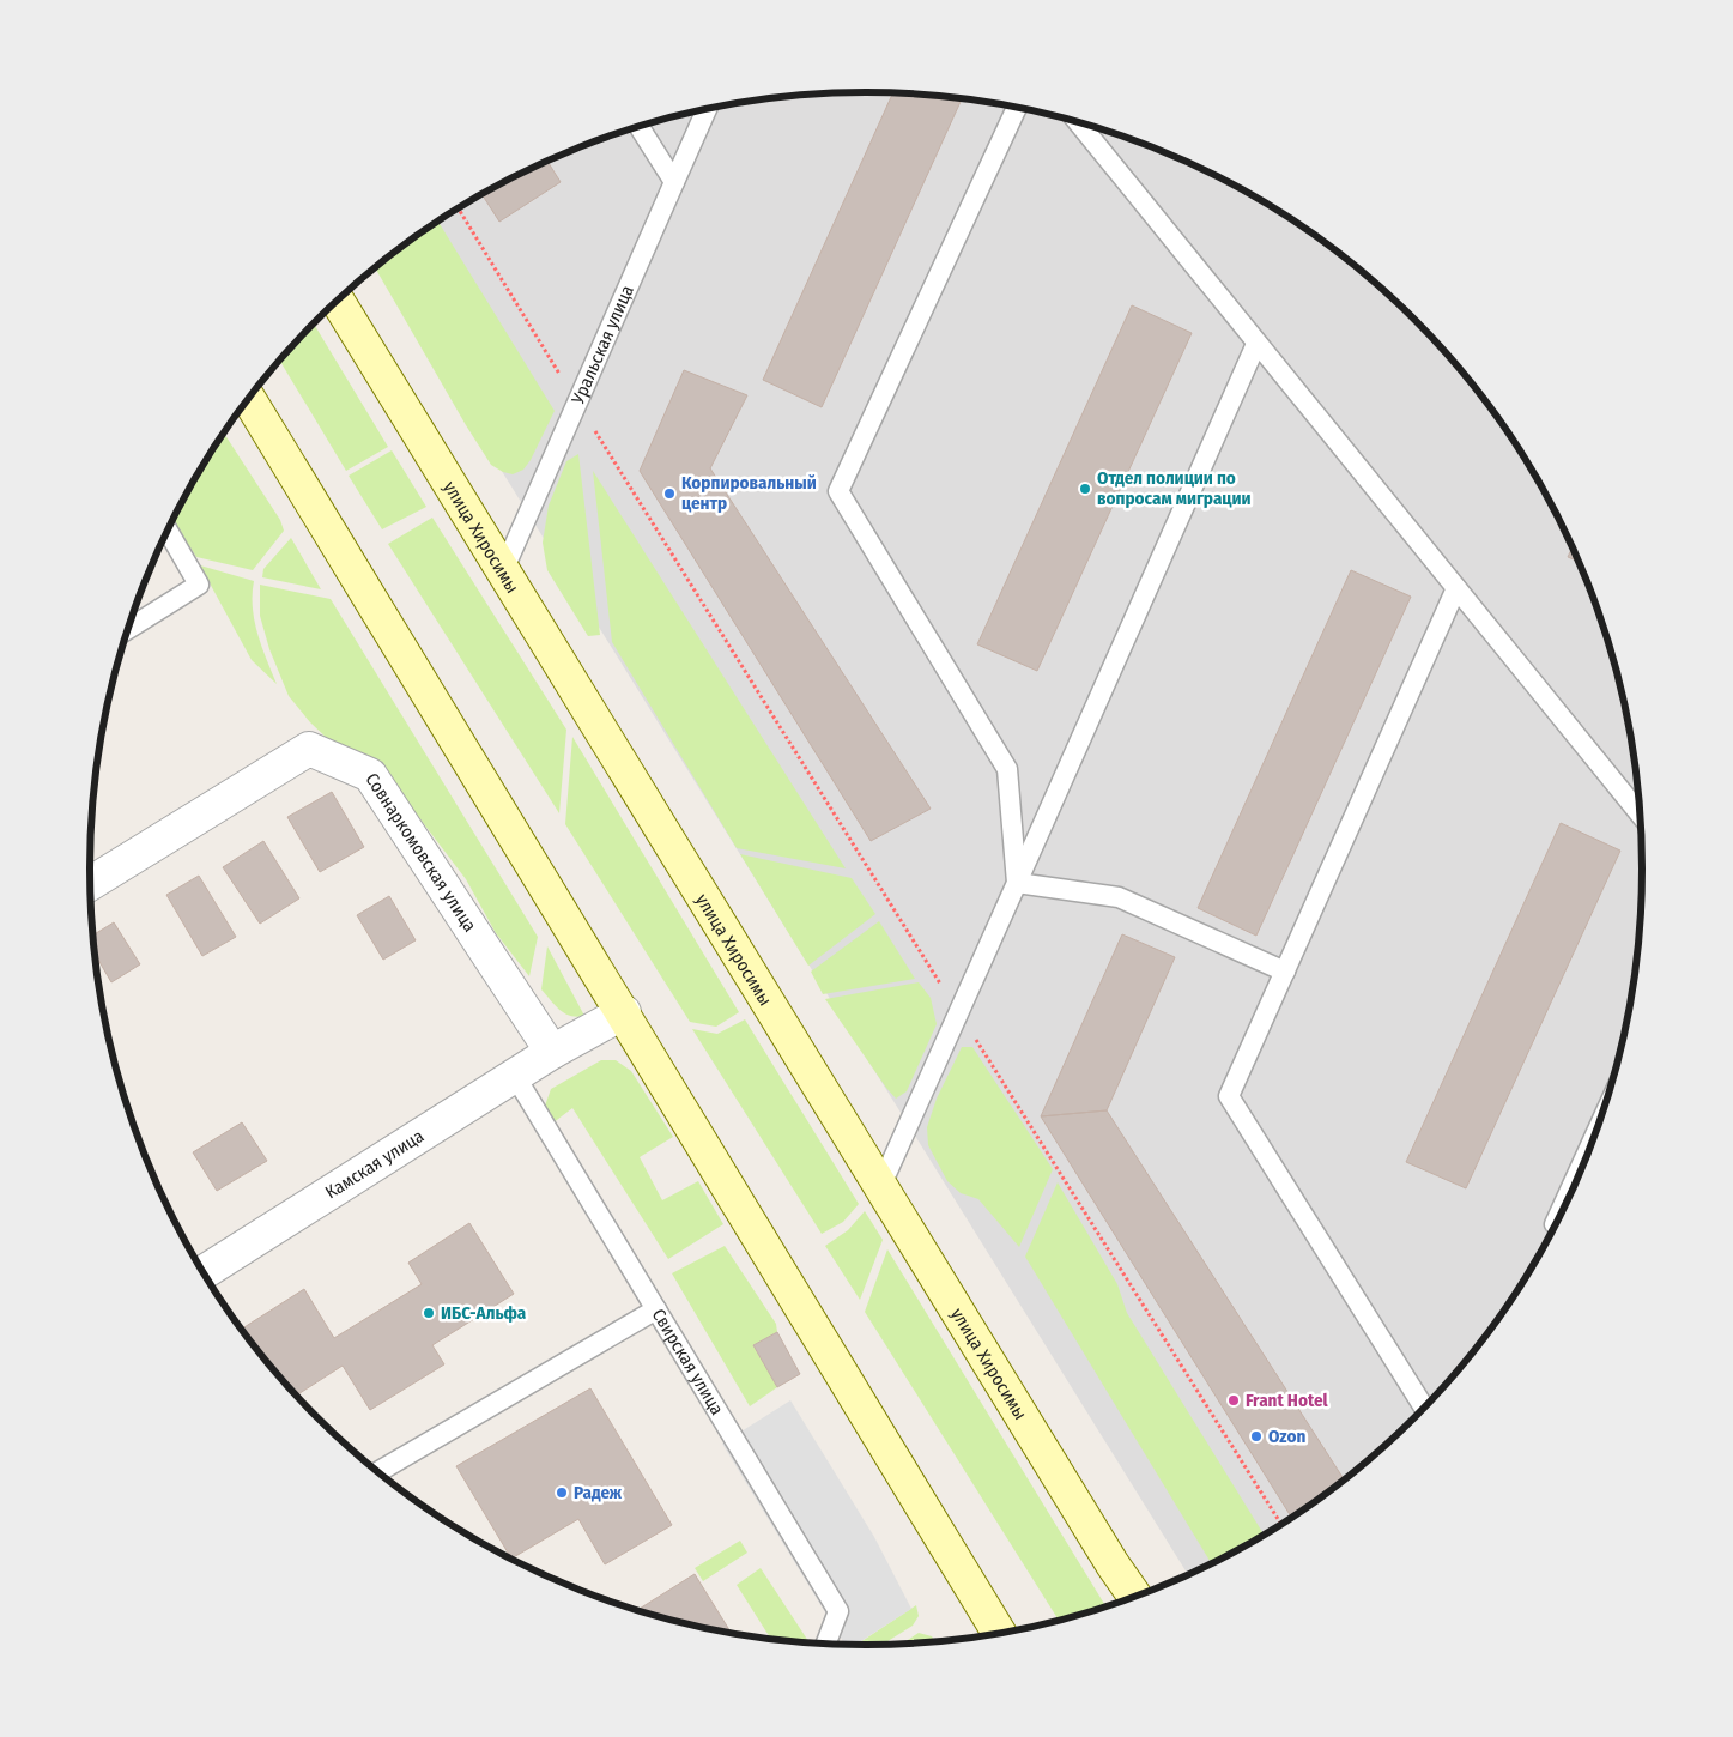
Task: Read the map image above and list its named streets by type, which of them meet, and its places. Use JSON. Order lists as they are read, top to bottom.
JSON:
{
  "streets": {
    "main road": ["улица Хиросимы"],
    "street": ["Совнаркомовская улица", "Камская улица"],
    "lane": ["Уральская улица", "Свирская улица"]
  },
  "crossings": [
    ["Уральская улица", "улица Хиросимы"],
    ["Совнаркомовская улица", "Камская улица"],
    ["Камская улица", "Свирская улица"]
  ],
  "places": [
    "Отдел полиции по вопросам миграции",
    "Корпировальный центр",
    "ИБС-Альфа",
    "Frant Hotel",
    "Ozon",
    "Радеж"
  ]
}
